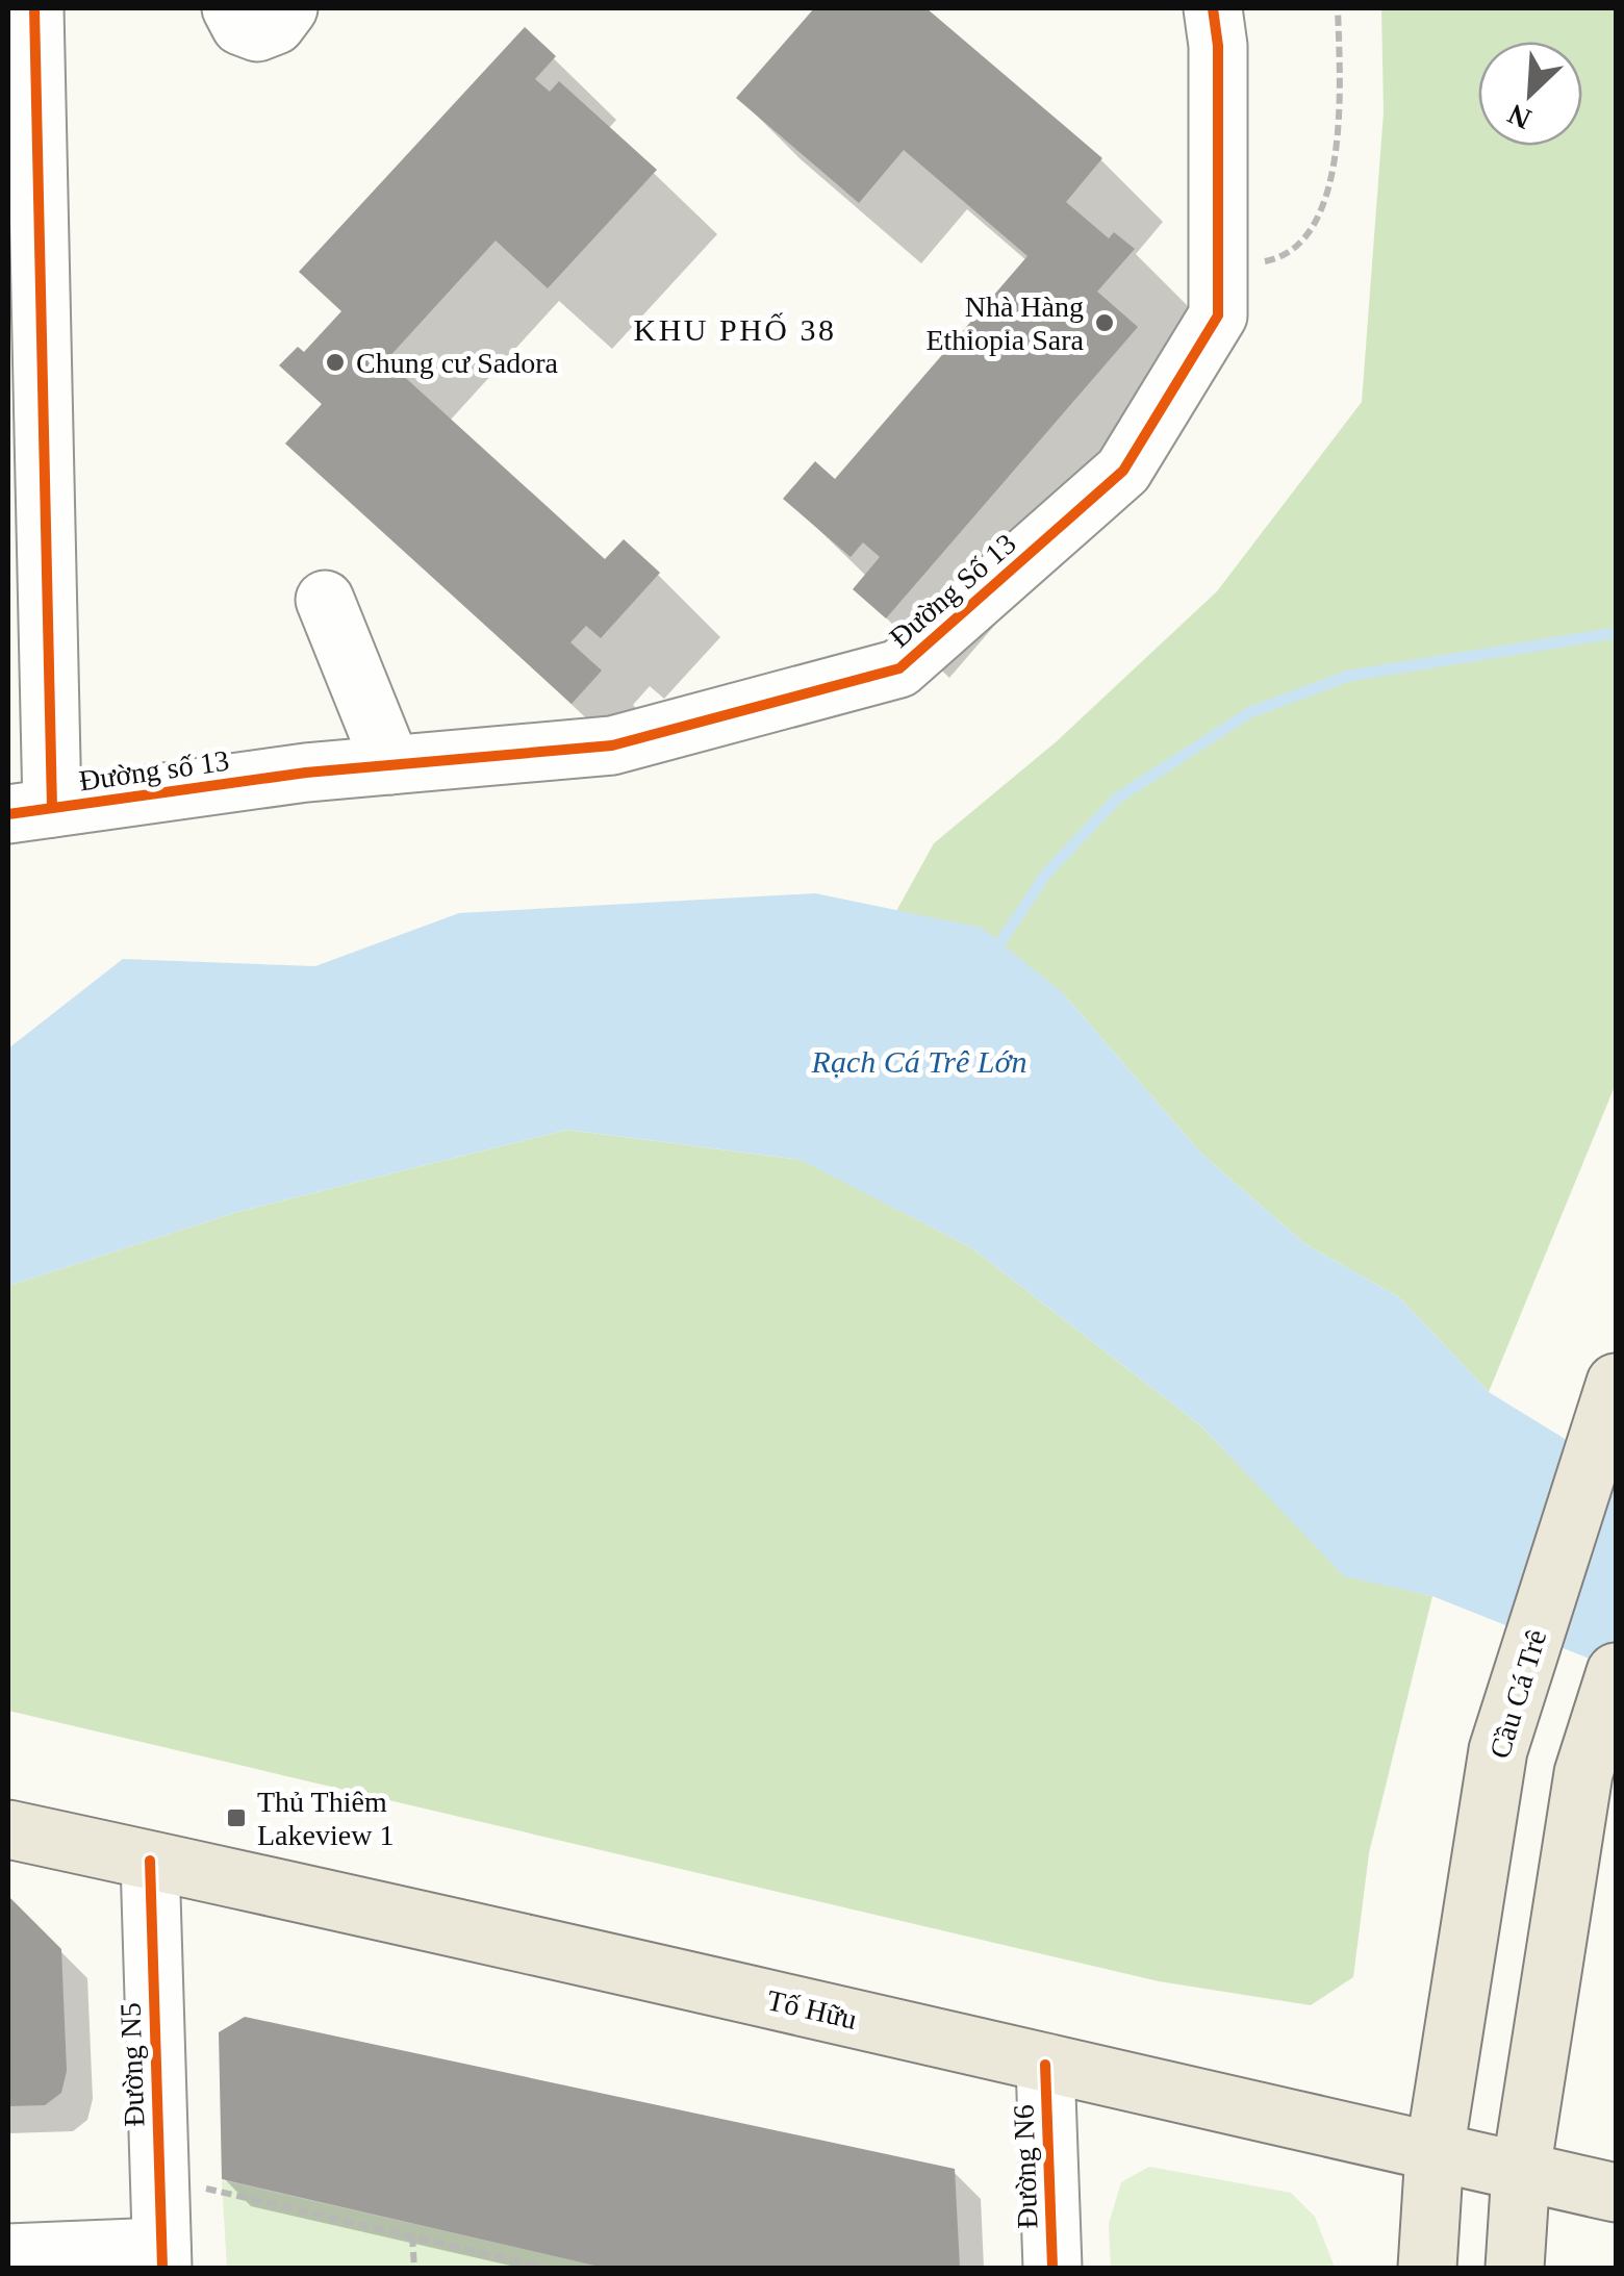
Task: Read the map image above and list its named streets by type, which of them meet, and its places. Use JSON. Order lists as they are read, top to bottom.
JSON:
{
  "streets": {
    "main road": ["Cầu Cá Trê", "Tố Hữu"],
    "street": [
      "Đường Số 13",
      "Đường số 13",
      "Đường N5",
      "Đường N6"
    ]
  },
  "crossings": [
    ["Đường Số 13", "Đường số 13"],
    ["Cầu Cá Trê", "Tố Hữu"],
    ["Tố Hữu", "Đường N5"],
    ["Tố Hữu", "Đường N6"]
  ],
  "districts": ["KHU PHỐ 38"],
  "water": ["Rạch Cá Trê Lớn"],
  "places": {
    "other": ["Nhà Hàng Ethiopia Sara", "Chung cư Sadora"],
    "transit": ["Thủ Thiêm Lakeview 1"]
  },
  "north": "bottom left"
}
